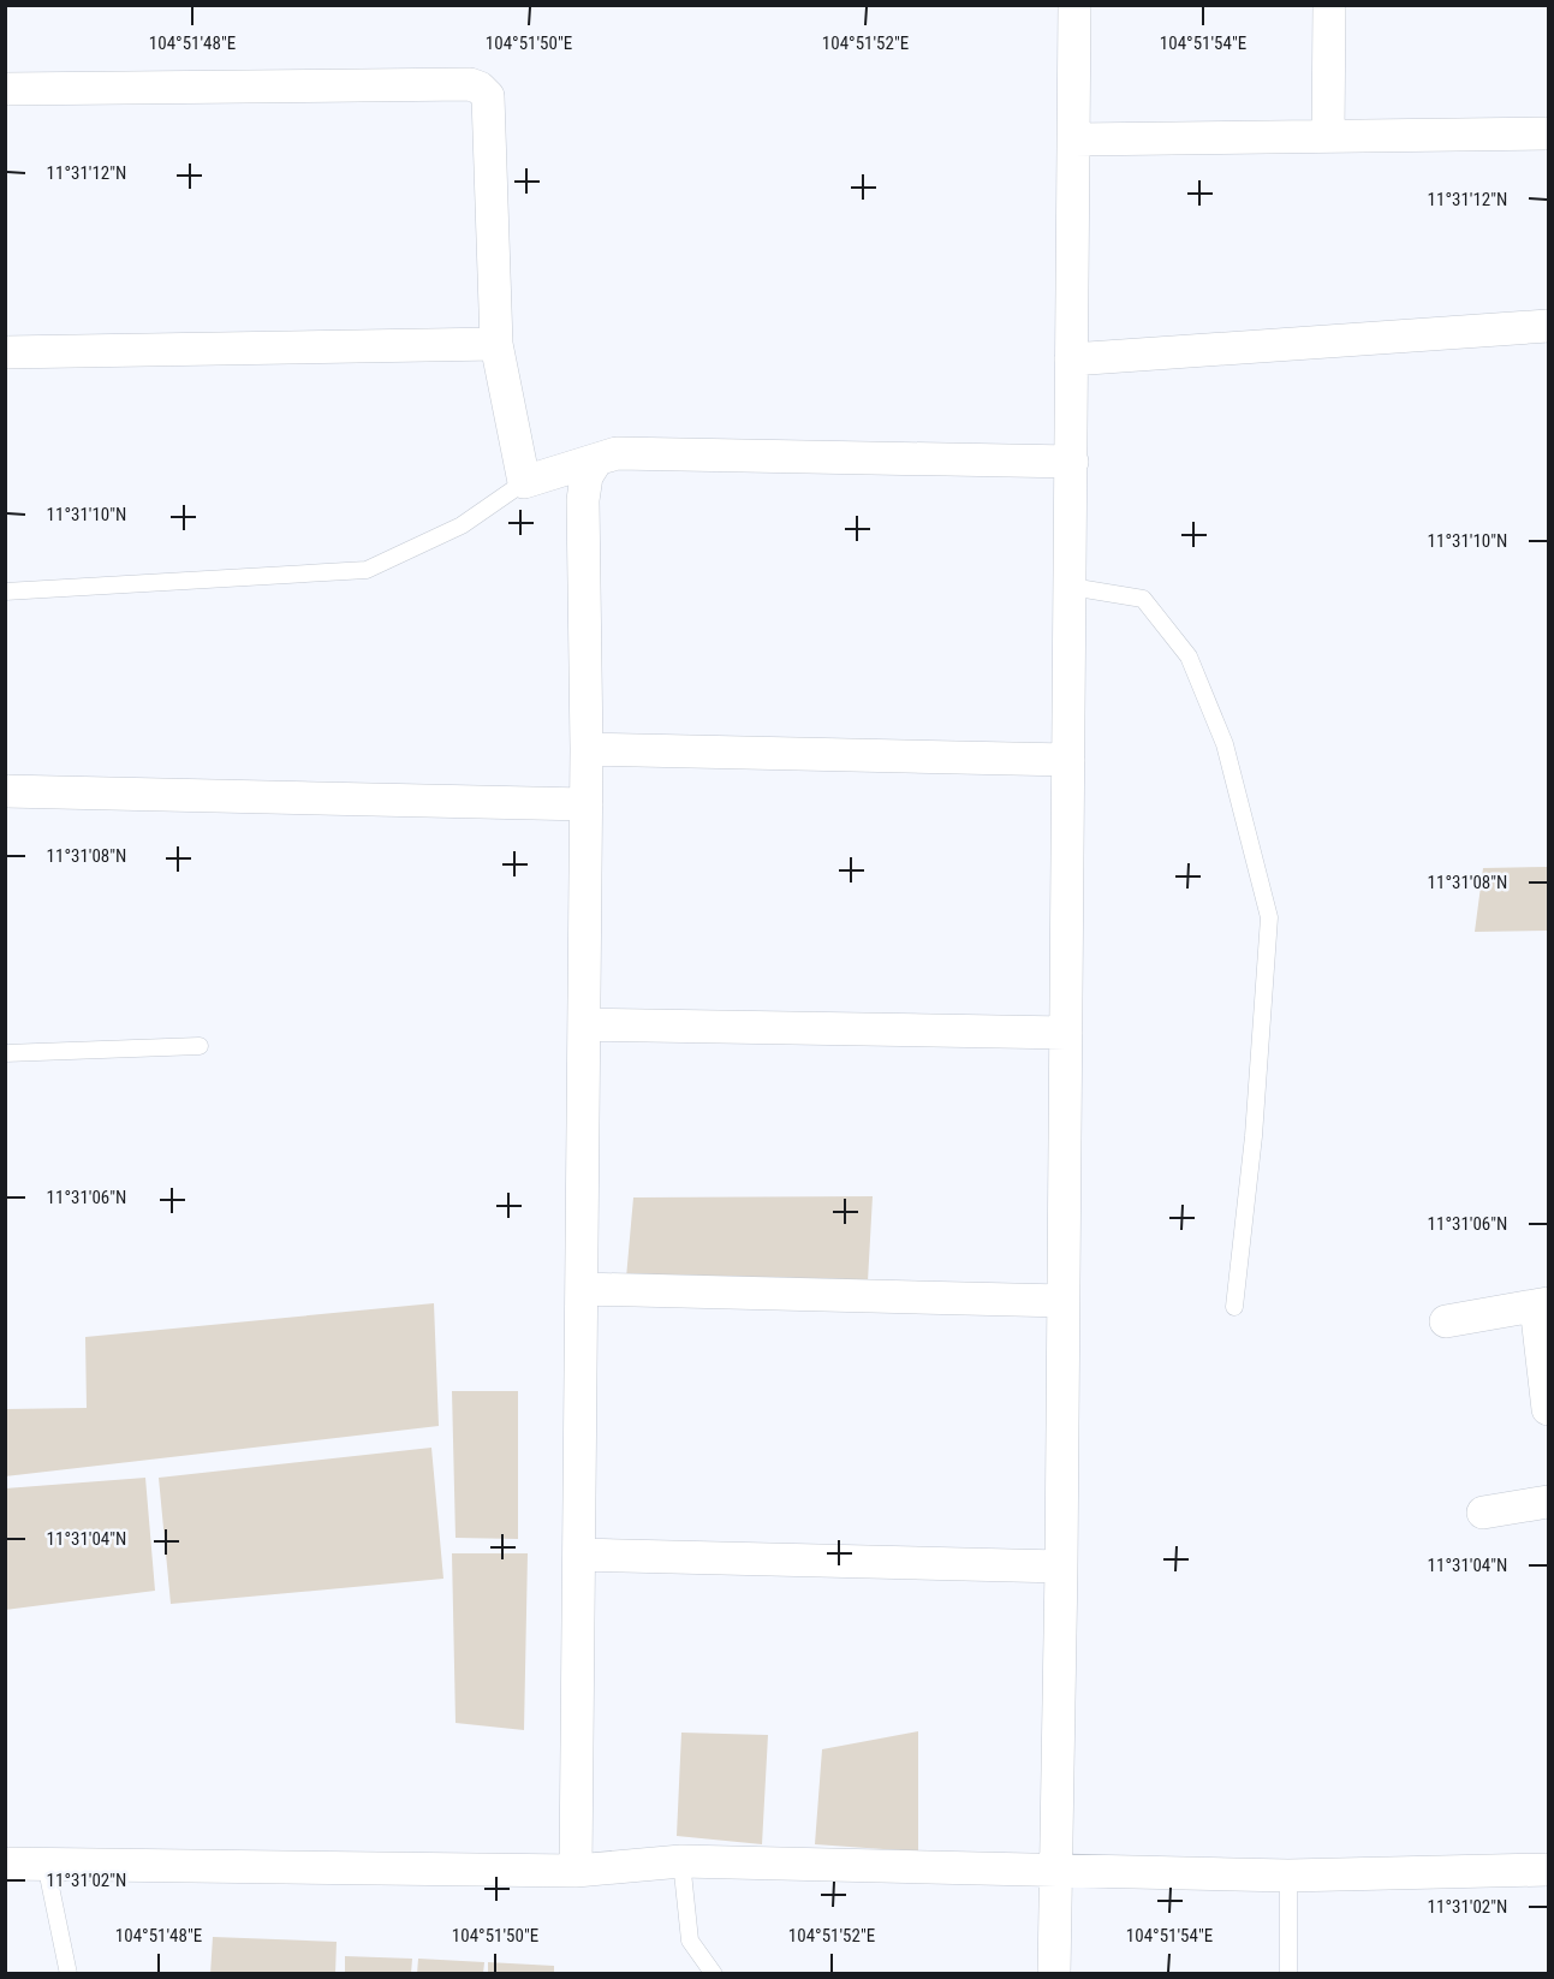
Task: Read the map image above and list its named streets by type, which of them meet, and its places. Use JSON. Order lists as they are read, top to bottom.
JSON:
{
  "coordinates": [
    "104°51'48\"E",
    "104°51'50\"E",
    "104°51'52\"E",
    "104°51'54\"E",
    "11°31'12\"N",
    "11°31'10\"N",
    "11°31'08\"N",
    "11°31'06\"N",
    "11°31'04\"N",
    "11°31'02\"N"
  ]
}
